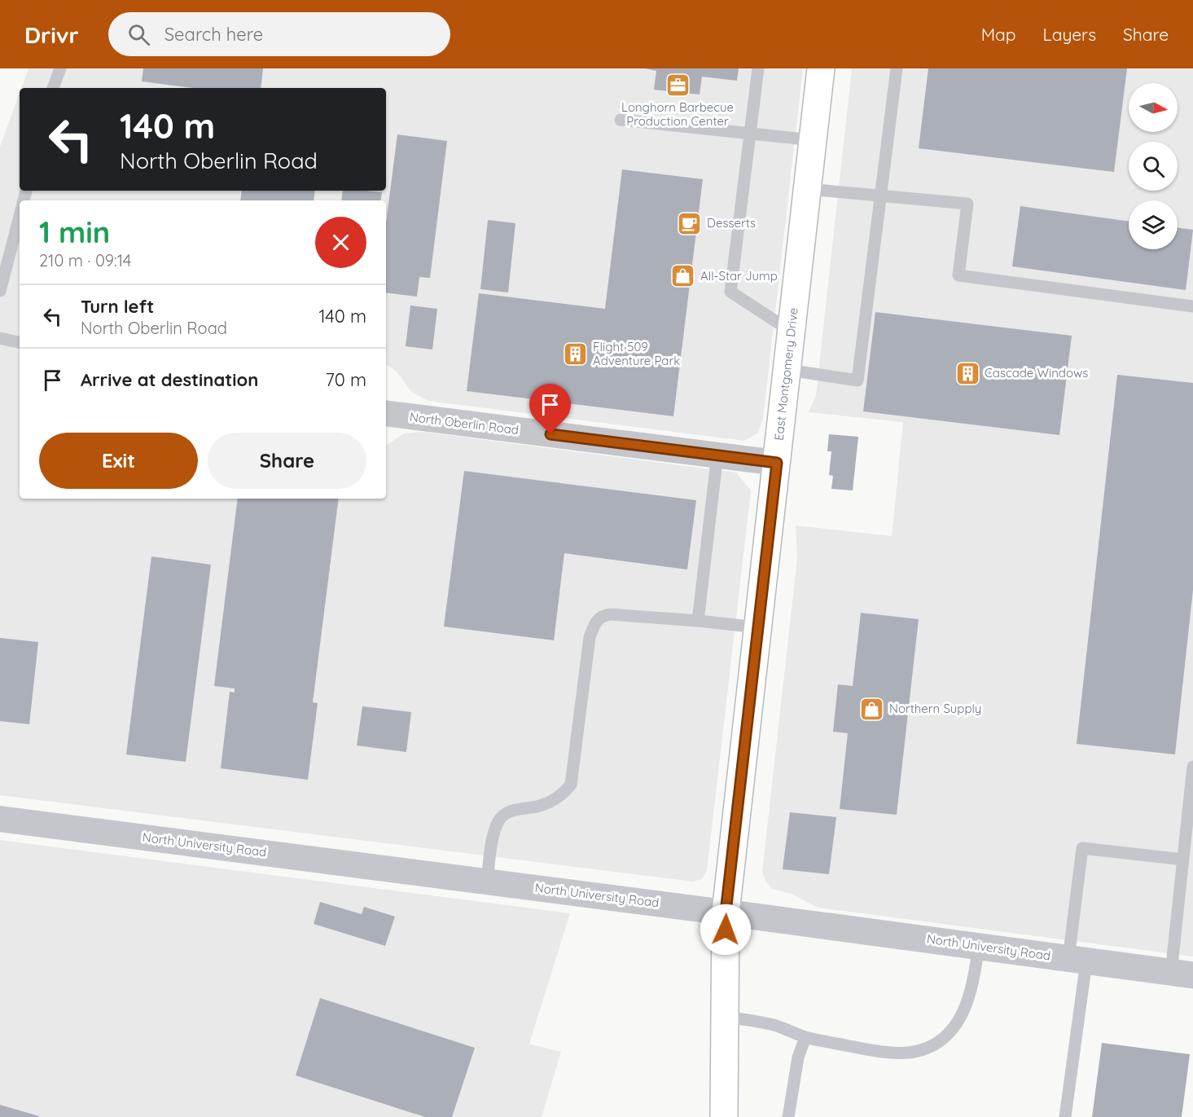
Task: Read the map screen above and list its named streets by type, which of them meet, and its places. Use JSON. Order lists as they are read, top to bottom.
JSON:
{
  "streets": {
    "main road": ["East Montgomery Drive"],
    "street": ["North Oberlin Road", "North University Road"]
  },
  "crossings": [
    ["East Montgomery Drive", "North Oberlin Road"],
    ["East Montgomery Drive", "North University Road"]
  ],
  "places": {
    "office": ["Longhorn Barbecue Production Center"],
    "cafe": ["Desserts"],
    "shop": ["All-Star Jump", "Northern Supply"],
    "building": ["Flight 509 Adventure Park", "Cascade Windows"]
  },
  "north": "right",
  "page": {
    "header": "Drivr",
    "search": "Search here",
    "nav": ["Map", "Layers", "Share"],
    "turn": ["140 m", "North Oberlin Road"],
    "heading": ["1 min", "210 m · 09:14"],
    "list": [
      {
        "name": "Turn left",
        "note": "North Oberlin Road",
        "value": "140 m"
      },
      {
        "name": "Arrive at destination",
        "value": "70 m"
      }
    ],
    "buttons": ["Exit", "Share"]
  }
}
